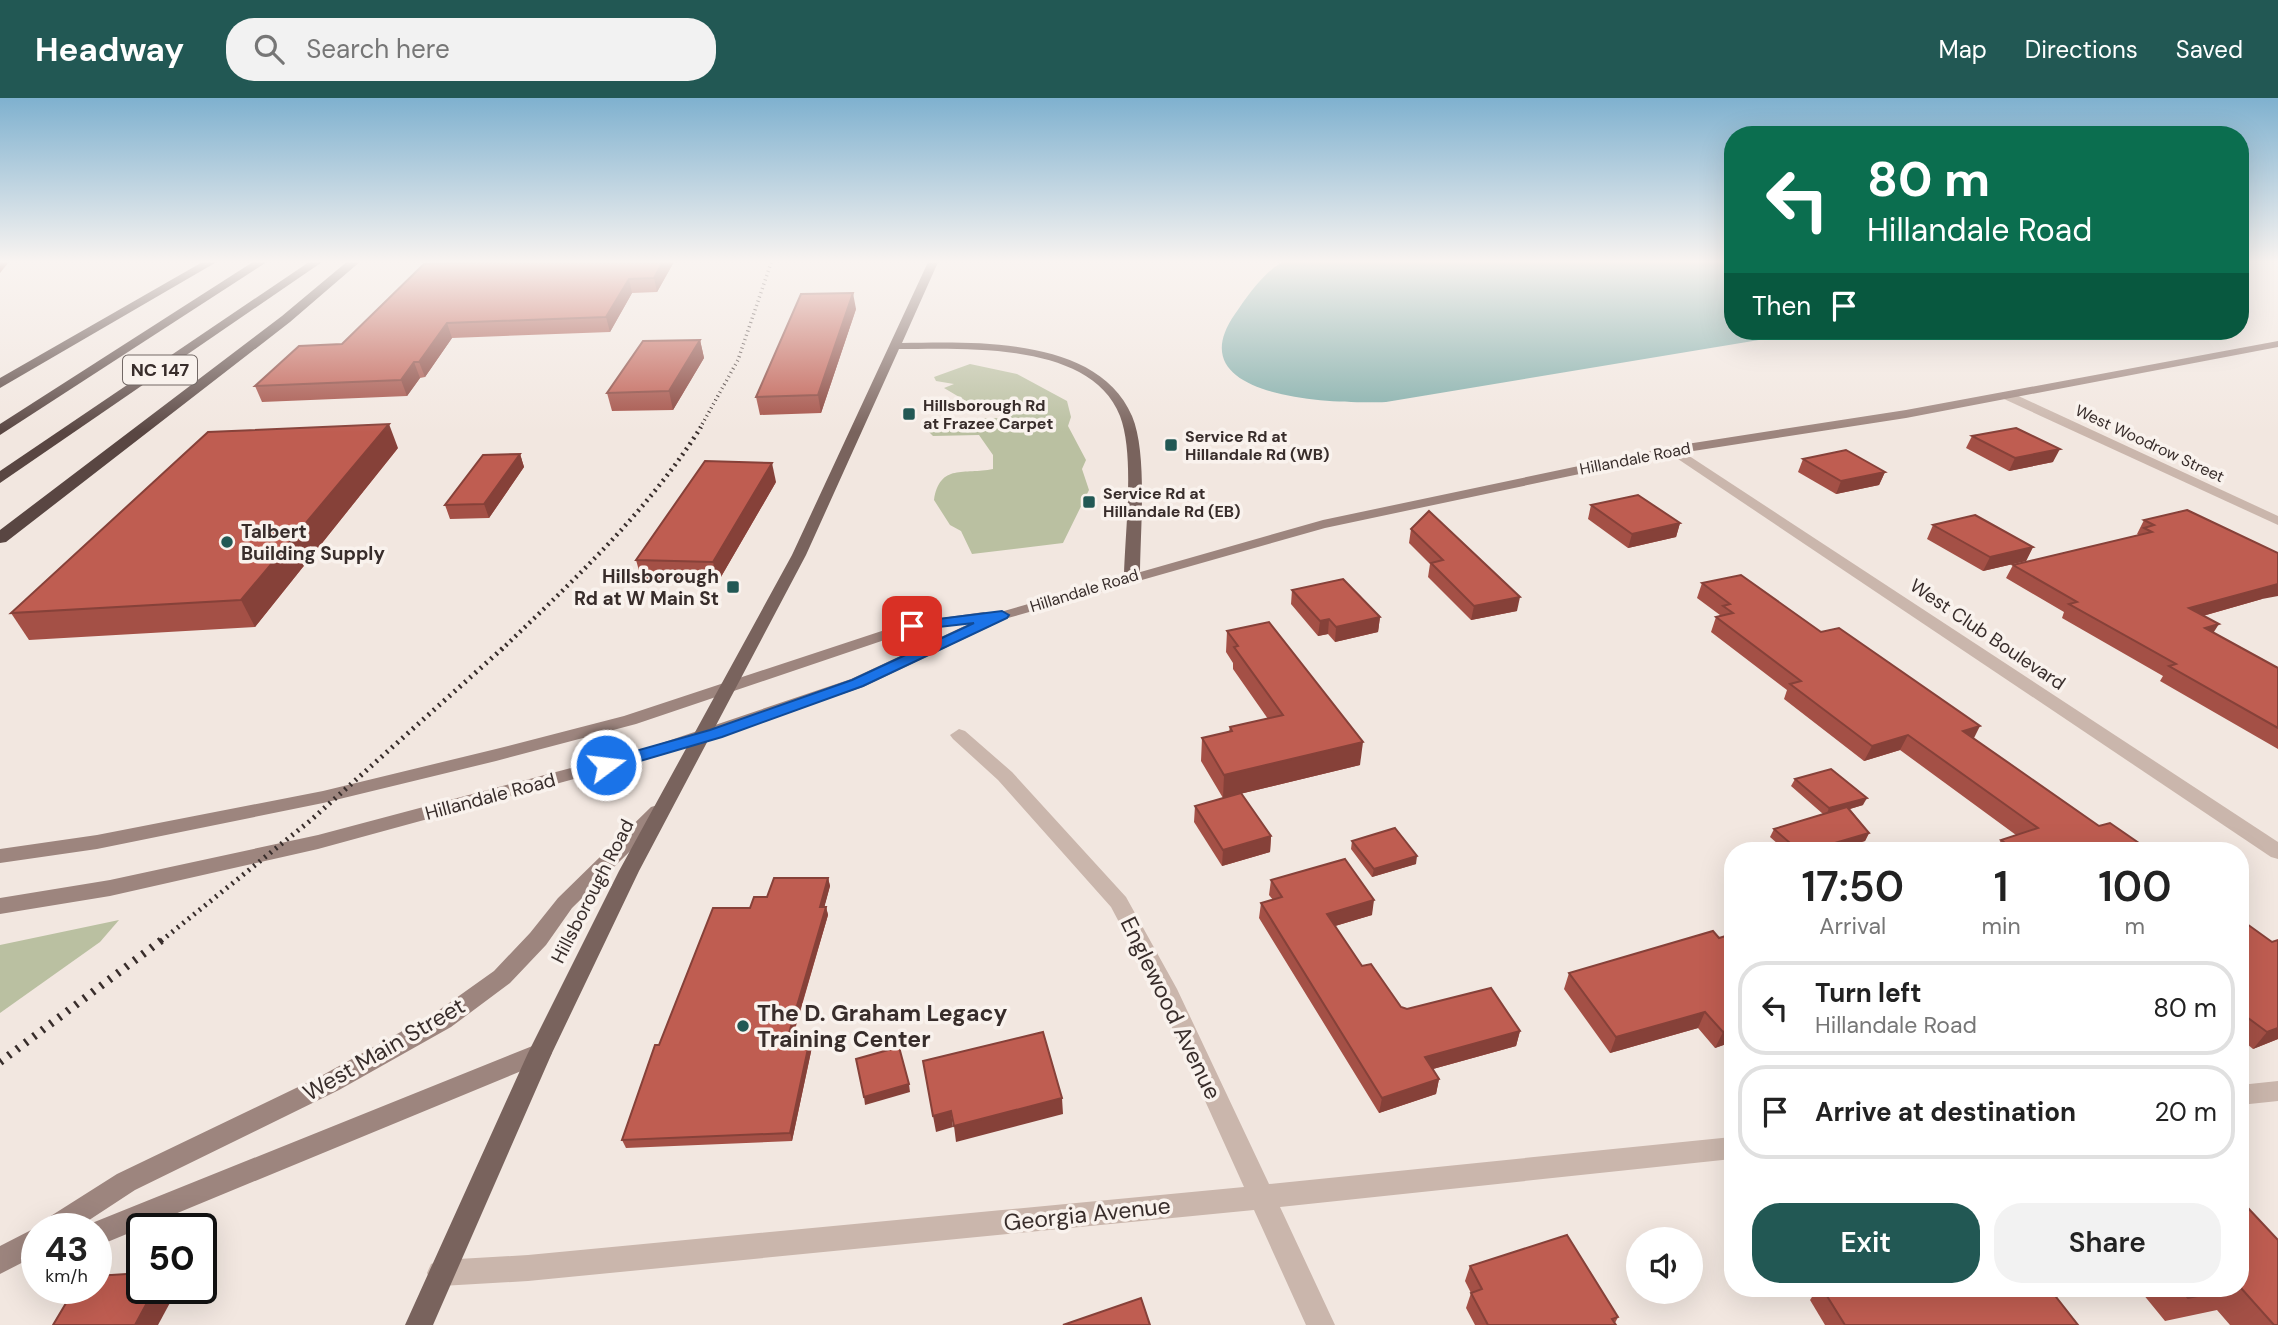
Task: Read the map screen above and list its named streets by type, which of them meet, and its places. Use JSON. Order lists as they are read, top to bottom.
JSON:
{
  "streets": {
    "highway": ["NC 147"],
    "main road": ["Hillandale Road", "Hillsborough Road", "West Main Street"],
    "street": [
      "West Woodrow Street",
      "West Club Boulevard",
      "Englewood Avenue",
      "Georgia Avenue"
    ]
  },
  "crossings": [
    ["West Woodrow Street", "Hillandale Road"],
    ["Hillandale Road", "West Club Boulevard"],
    ["Hillsborough Road", "West Main Street"],
    ["Hillsborough Road", "Georgia Avenue"],
    ["Englewood Avenue", "Georgia Avenue"]
  ],
  "places": {
    "transit": [
      "Hillsborough Rd at Frazee Carpet",
      "Service Rd at Hillandale Rd (WB)",
      "Service Rd at Hillandale Rd (EB)",
      "Hillsborough Rd at W Main St"
    ],
    "other": ["Talbert Building Supply", "The D. Graham Legacy Training Center"]
  },
  "page": {
    "header": "Headway",
    "search": "Search here",
    "nav": ["Map", "Directions", "Saved"],
    "turn": ["80 m", "Hillandale Road"],
    "then": "Then",
    "eta": [
      "17:50",
      "Arrival",
      "1",
      "min",
      "100",
      "m"
    ],
    "list": [
      {
        "name": "Turn left",
        "note": "Hillandale Road",
        "value": "80 m"
      },
      {
        "name": "Arrive at destination",
        "value": "20 m"
      }
    ],
    "buttons": ["Exit", "Share"],
    "speed": "43 km/h",
    "limit": "50"
  }
}
